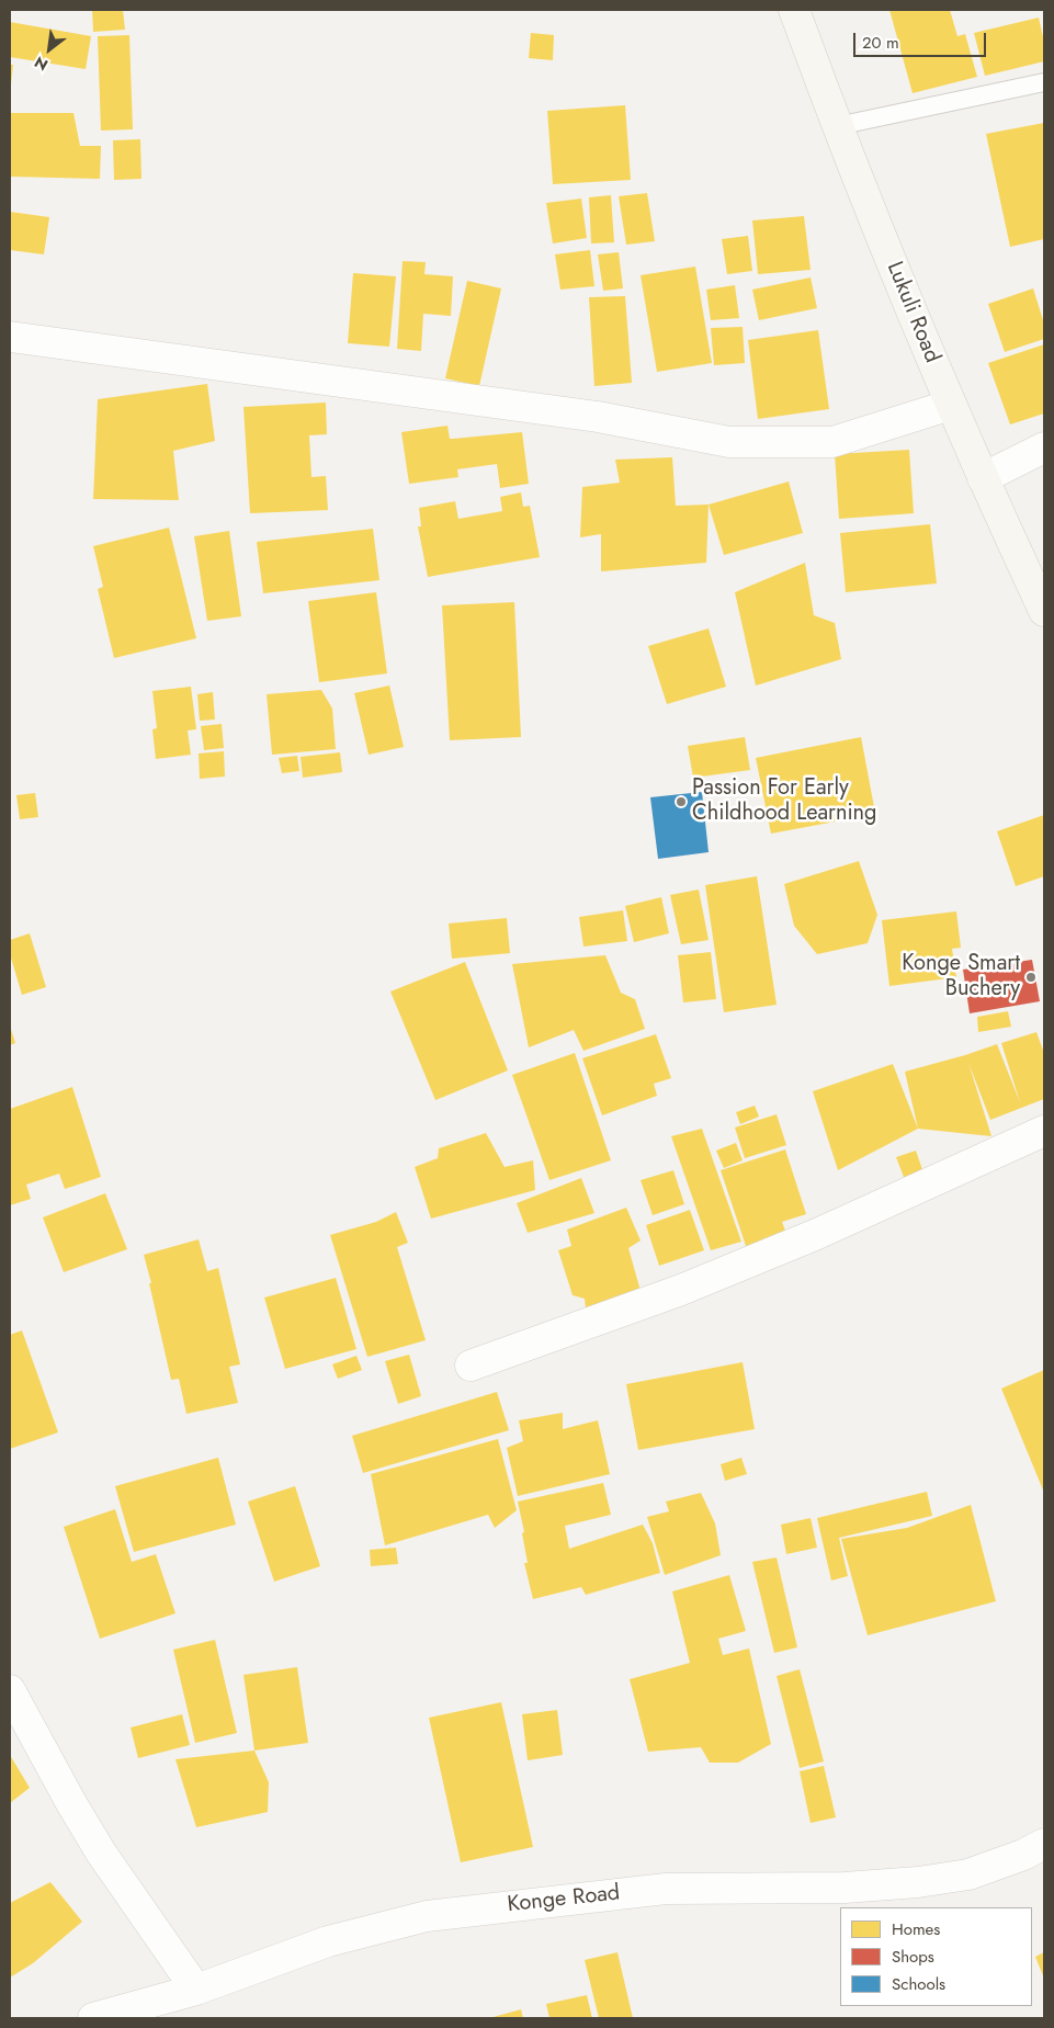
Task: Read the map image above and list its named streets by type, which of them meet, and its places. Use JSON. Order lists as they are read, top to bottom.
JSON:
{
  "streets": {
    "street": ["Lukuli Road", "Konge Road"]
  },
  "places": ["Passion For Early Childhood Learning", "Konge Smart Buchery"],
  "legend": ["Homes", "Shops", "Schools"],
  "scale_bar": "20 m",
  "north": "bottom left"
}
